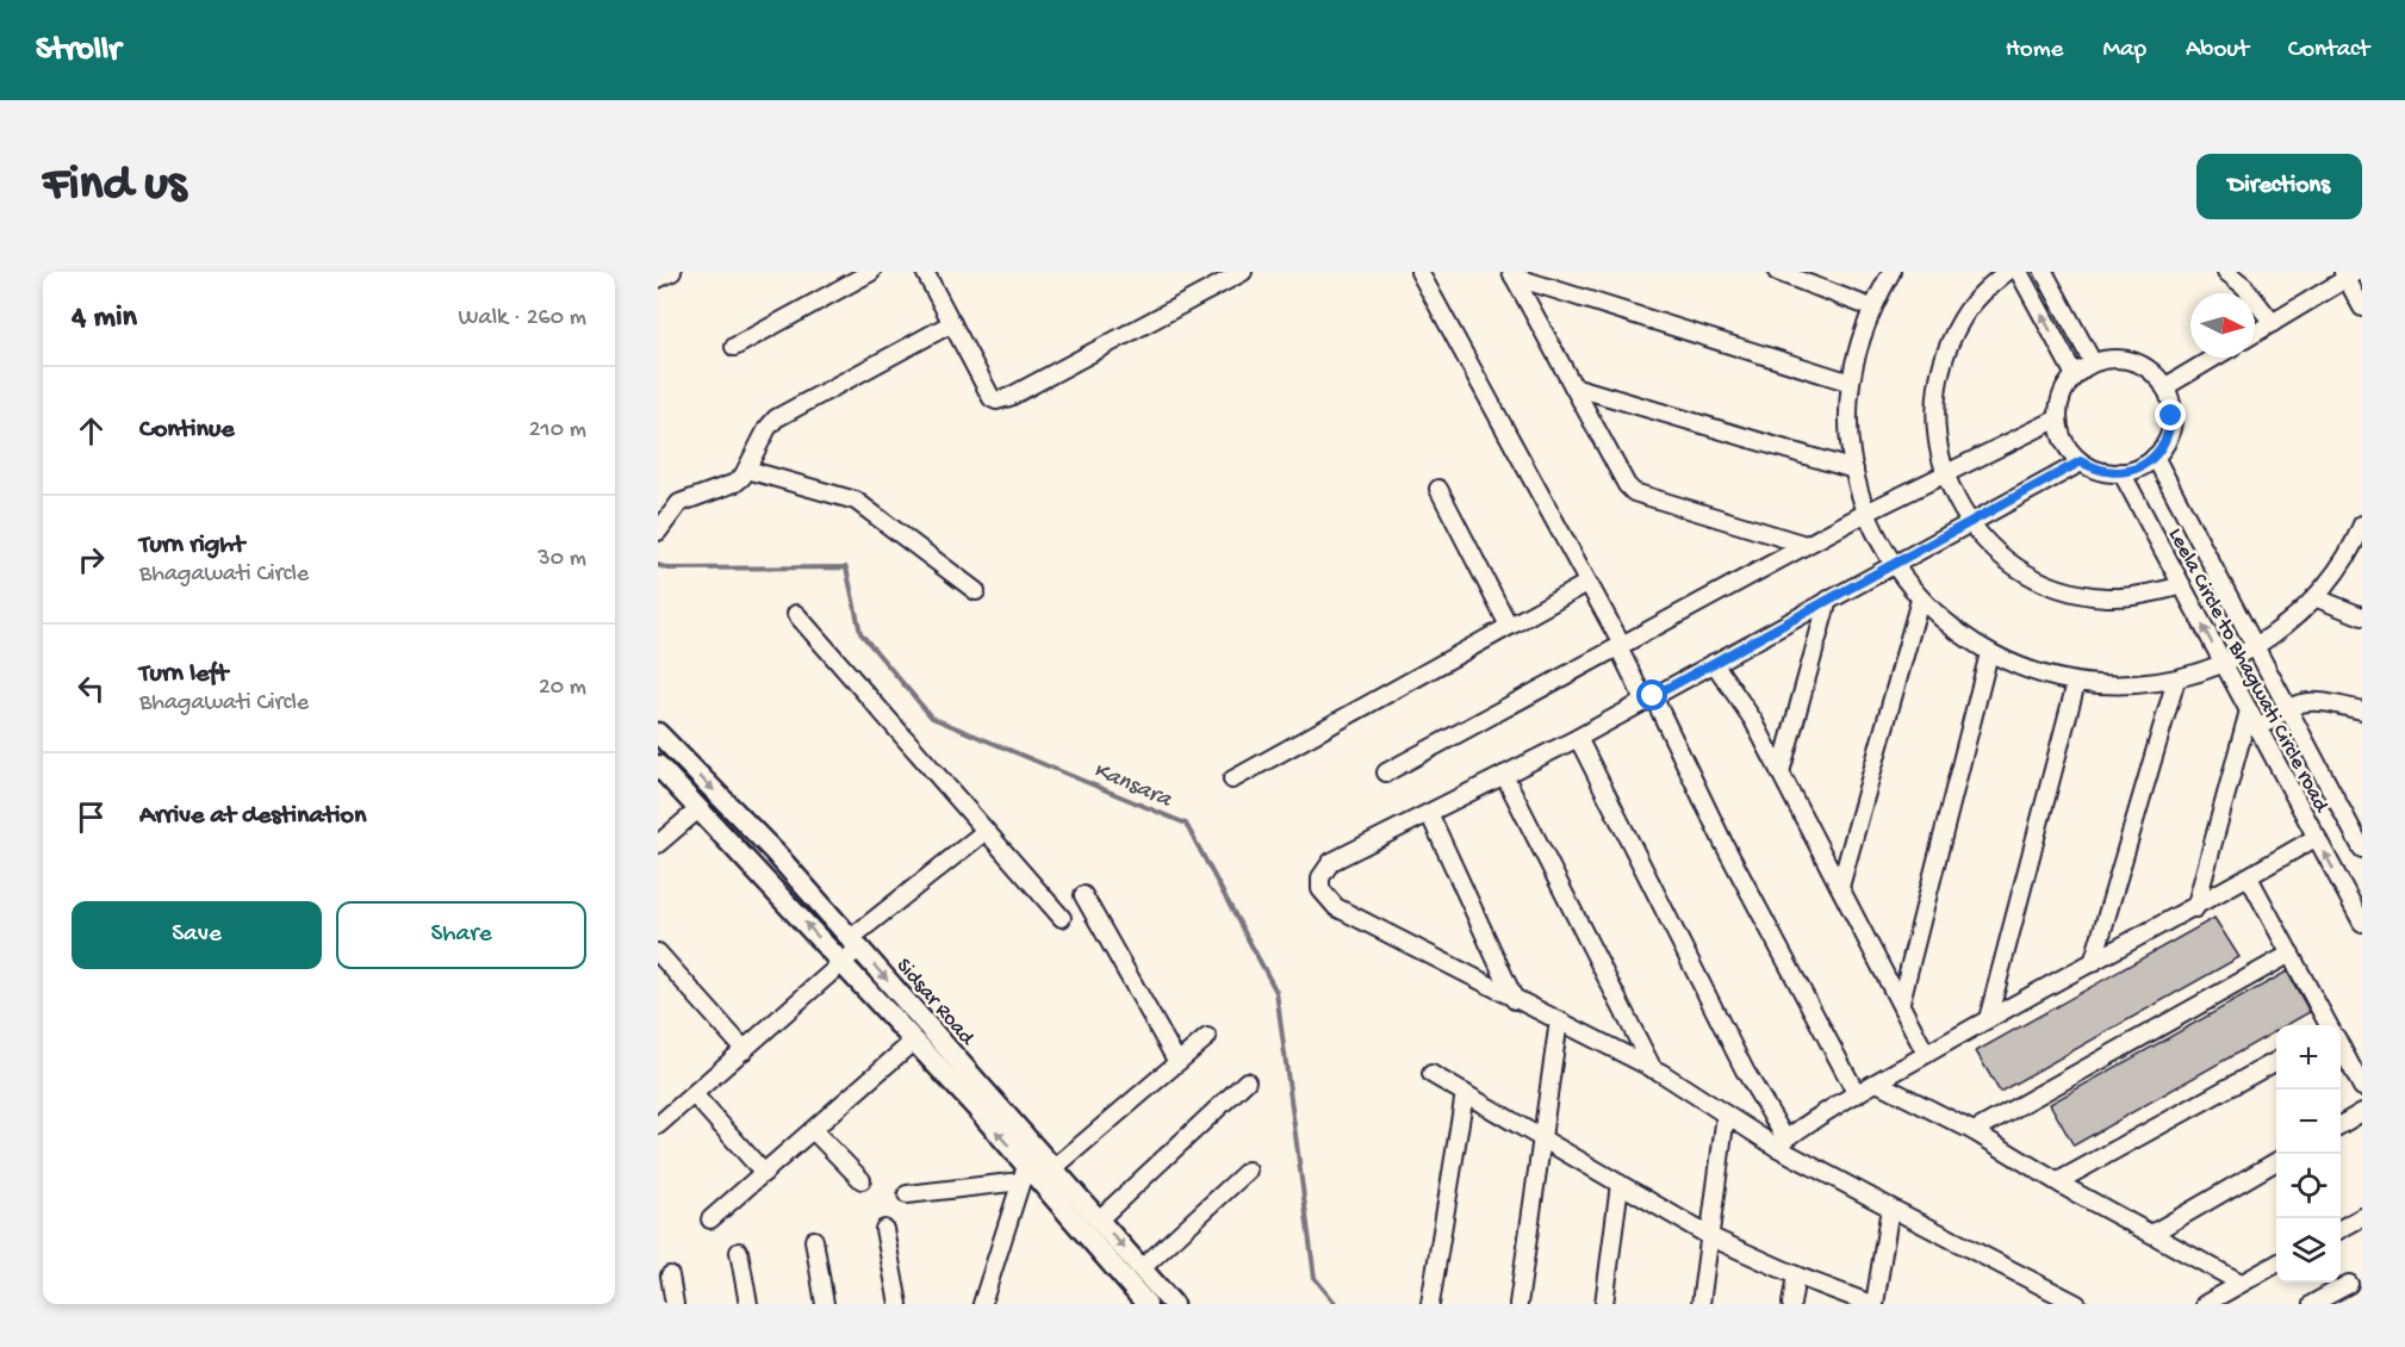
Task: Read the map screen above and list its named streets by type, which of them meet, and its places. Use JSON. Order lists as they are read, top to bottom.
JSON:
{
  "streets": {
    "main road": ["Sidsar Road"],
    "street": ["Leela Circle to Bhagwati Circle road"]
  },
  "water": ["Kansara"],
  "north": "right",
  "page": {
    "header": "Strollr",
    "nav": [
      "Home",
      "Map",
      "About",
      "Contact"
    ],
    "buttons": [
      "Directions",
      ["Save", "Share"]
    ],
    "title": "Find us",
    "heading": ["4 min", "Walk · 260 m"],
    "list": [
      ["Continue", "210 m"],
      ["Turn right", "Bhagawati Circle", "30 m"],
      ["Turn left", "Bhagawati Circle", "20 m"],
      "Arrive at destination"
    ],
    "map_buttons": ["+", "−"]
  }
}
